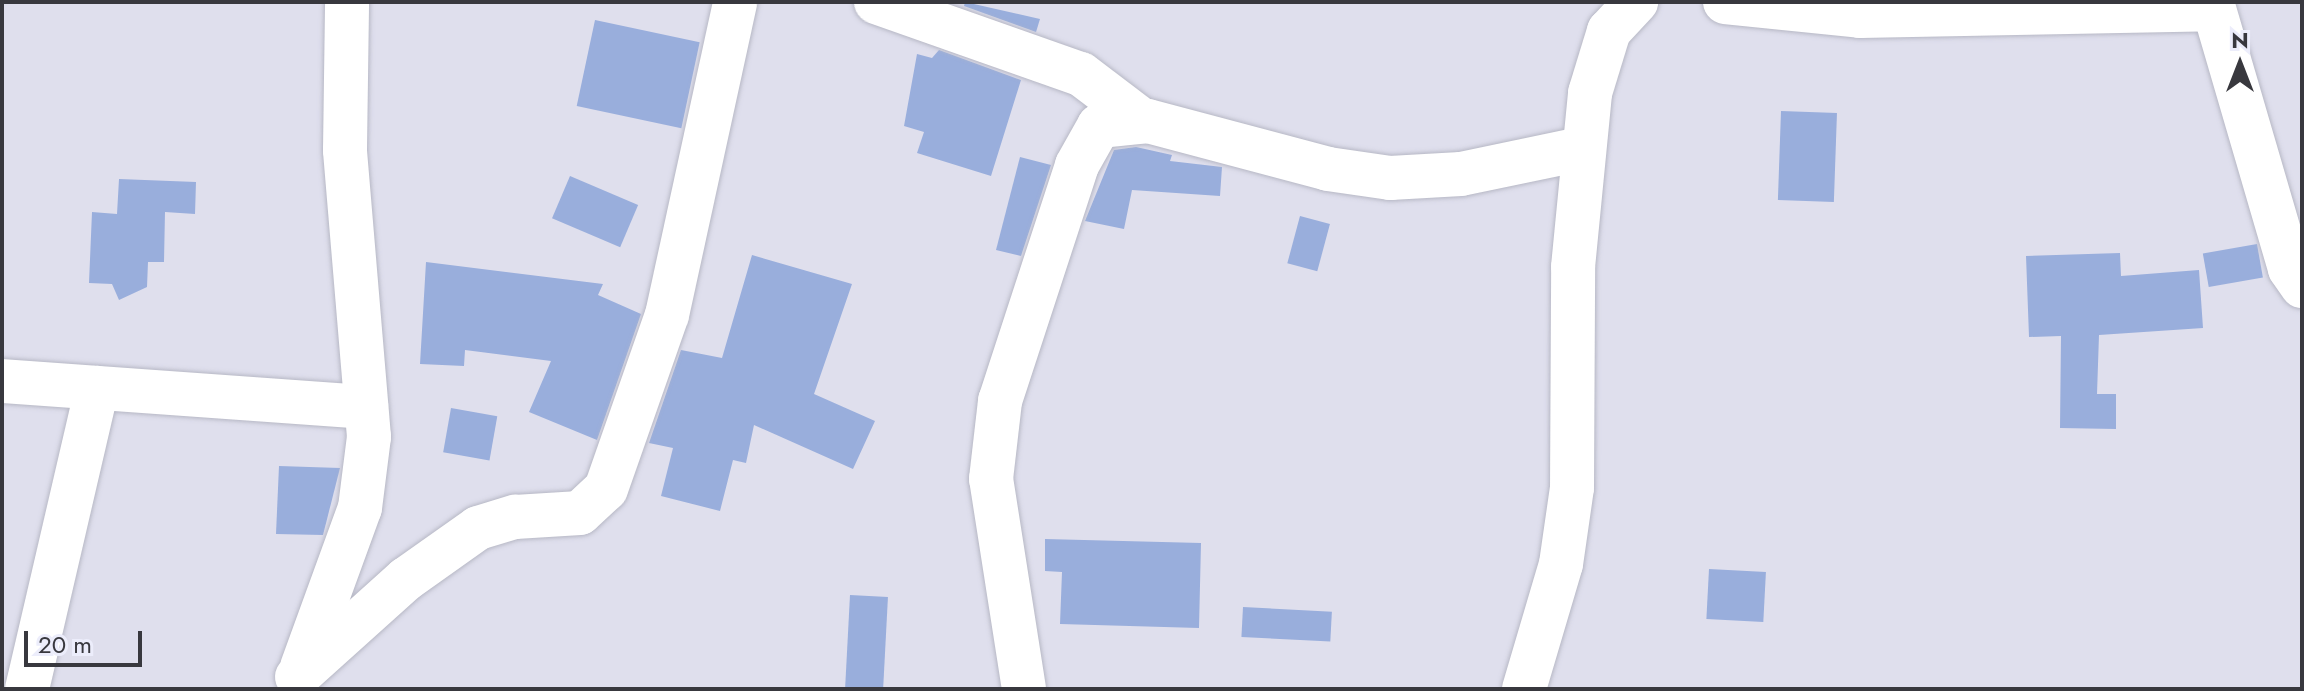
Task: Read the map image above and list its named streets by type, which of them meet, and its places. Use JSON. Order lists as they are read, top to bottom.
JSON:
{
  "scale_bar": "20 m",
  "north": "top"
}
